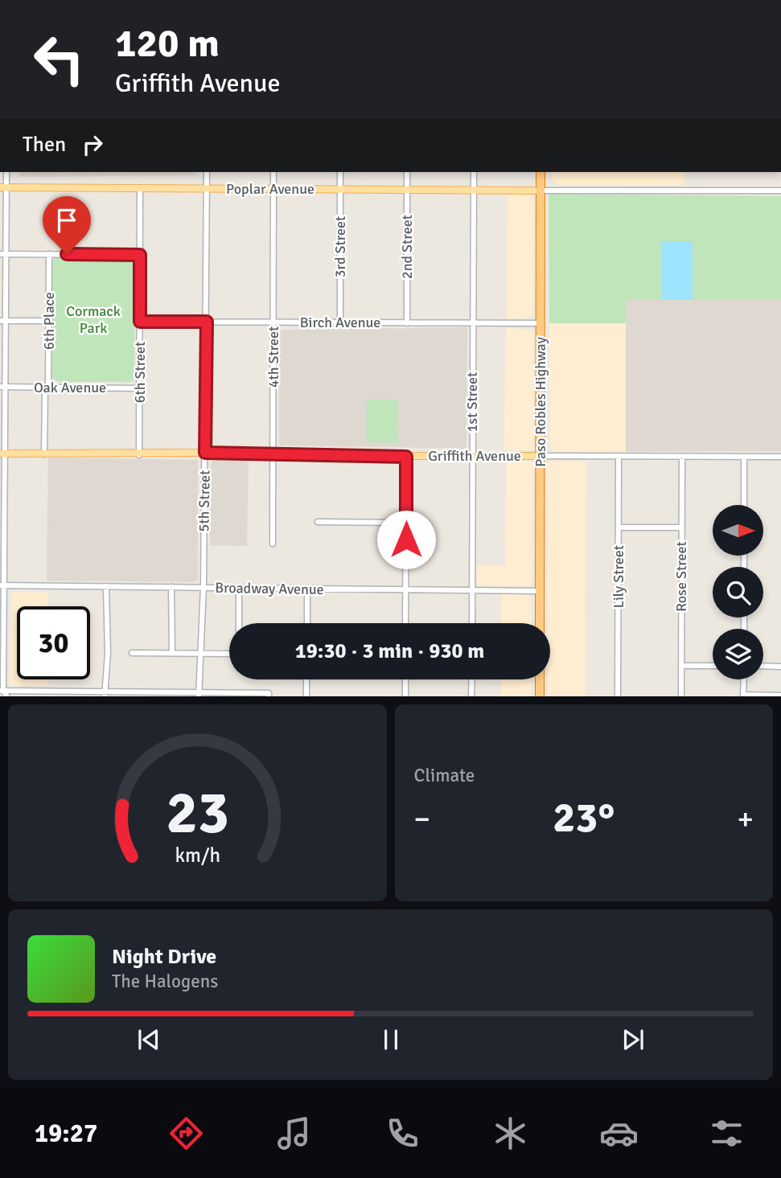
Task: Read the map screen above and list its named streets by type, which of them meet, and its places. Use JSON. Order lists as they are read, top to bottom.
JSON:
{
  "streets": {
    "highway": ["Paso Robles Highway"],
    "main road": ["Poplar Avenue", "Griffith Avenue"],
    "street": [
      "3rd Street",
      "2nd Street",
      "6th Place",
      "Birch Avenue",
      "4th Street",
      "6th Street",
      "Oak Avenue",
      "1st Street",
      "5th Street",
      "Lily Street",
      "Rose Street",
      "Broadway Avenue"
    ]
  },
  "crossings": [
    ["Poplar Avenue", "3rd Street"],
    ["Poplar Avenue", "2nd Street"],
    ["Poplar Avenue", "4th Street"],
    ["Poplar Avenue", "6th Street"],
    ["Poplar Avenue", "1st Street"],
    ["Poplar Avenue", "Paso Robles Highway"],
    ["Poplar Avenue", "5th Street"],
    ["3rd Street", "Birch Avenue"],
    ["2nd Street", "Birch Avenue"],
    ["6th Place", "Oak Avenue"],
    ["6th Place", "Griffith Avenue"],
    ["Birch Avenue", "4th Street"],
    ["Birch Avenue", "6th Street"],
    ["Birch Avenue", "1st Street"],
    ["Birch Avenue", "Paso Robles Highway"],
    ["Birch Avenue", "5th Street"],
    ["4th Street", "Griffith Avenue"],
    ["6th Street", "Oak Avenue"],
    ["6th Street", "Griffith Avenue"],
    ["1st Street", "Griffith Avenue"],
    ["1st Street", "Broadway Avenue"],
    ["Paso Robles Highway", "Griffith Avenue"],
    ["Paso Robles Highway", "Broadway Avenue"],
    ["Griffith Avenue", "5th Street"],
    ["Griffith Avenue", "Lily Street"],
    ["Griffith Avenue", "Rose Street"],
    ["5th Street", "Broadway Avenue"]
  ],
  "parks": ["Cormack Park"],
  "north": "right",
  "page": {
    "turn": ["120 m", "Griffith Avenue"],
    "then": "Then",
    "limit": "30",
    "trip": "19:30 · 3 min · 930 m",
    "tile": "Climate",
    "heat": ["−", "23°", "+"],
    "song": ["Night Drive", "The Halogens"],
    "tabs": "19:27",
    "gauge": ["23", "km/h"]
  }
}
